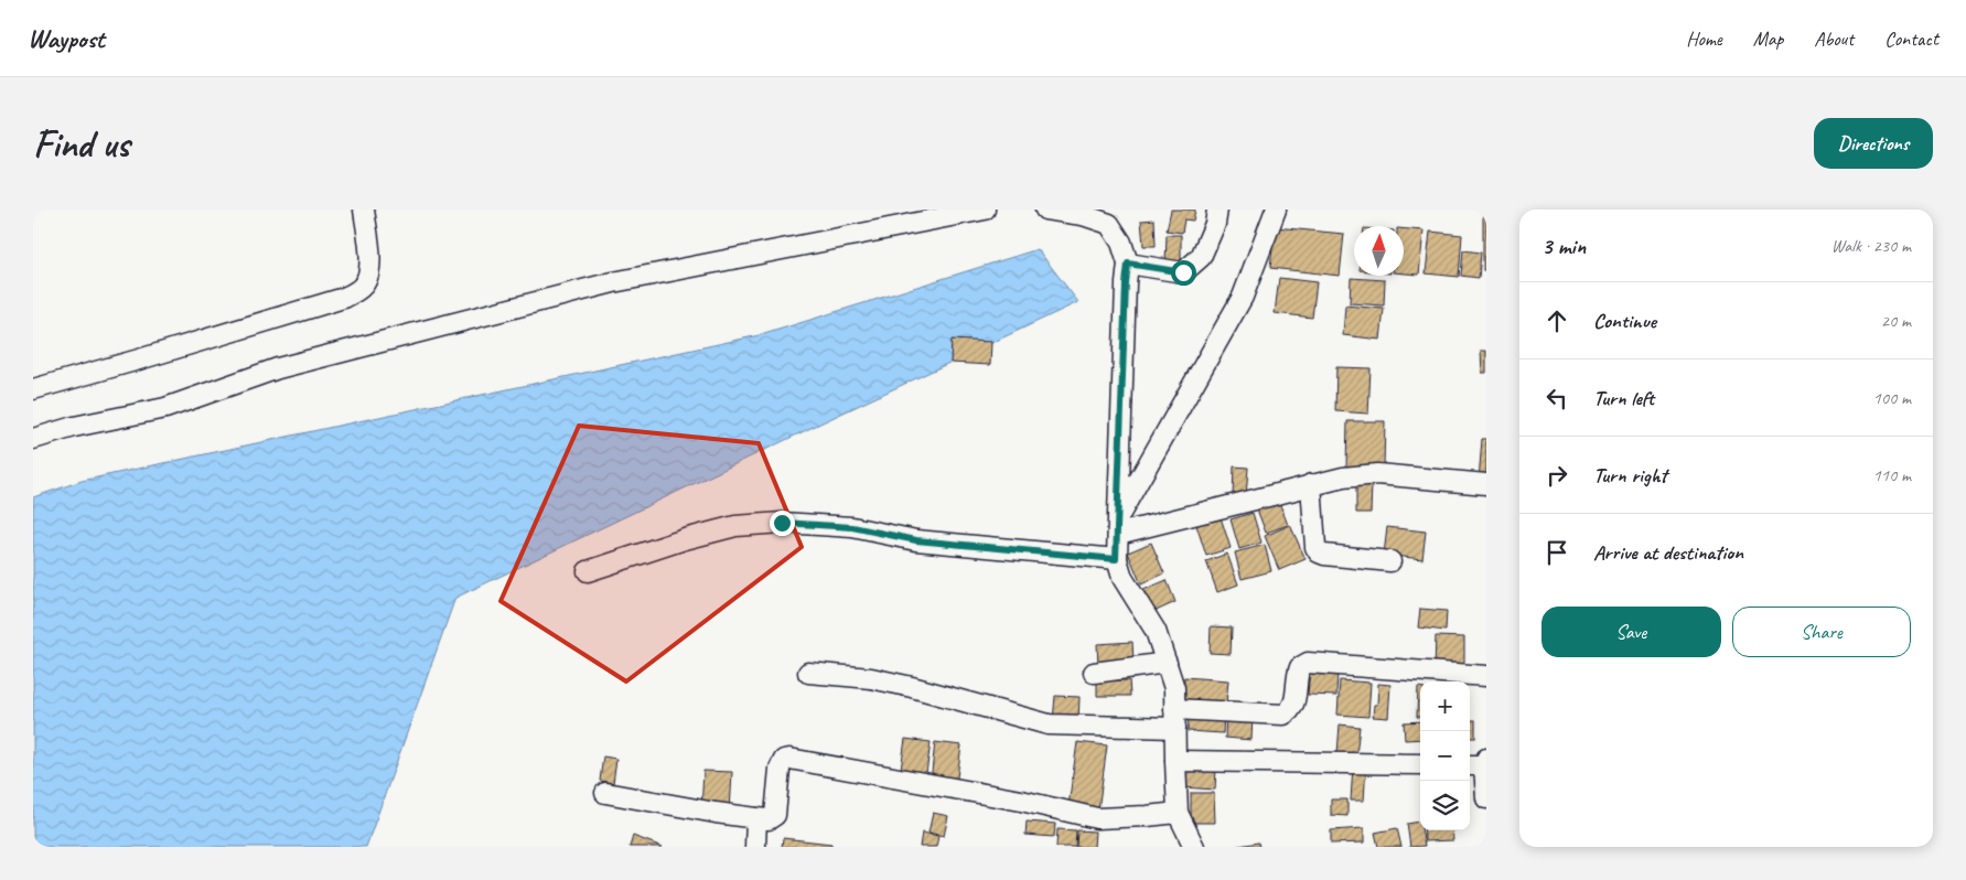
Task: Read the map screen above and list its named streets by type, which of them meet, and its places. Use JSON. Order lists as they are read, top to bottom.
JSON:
{
  "north": "top",
  "page": {
    "header": "Waypost",
    "nav": [
      "Home",
      "Map",
      "About",
      "Contact"
    ],
    "buttons": [
      "Directions",
      ["Save", "Share"]
    ],
    "title": "Find us",
    "heading": ["3 min", "Walk · 230 m"],
    "list": [
      ["Continue", "20 m"],
      ["Turn left", "100 m"],
      ["Turn right", "110 m"],
      "Arrive at destination"
    ],
    "map_buttons": ["+", "−"]
  }
}
